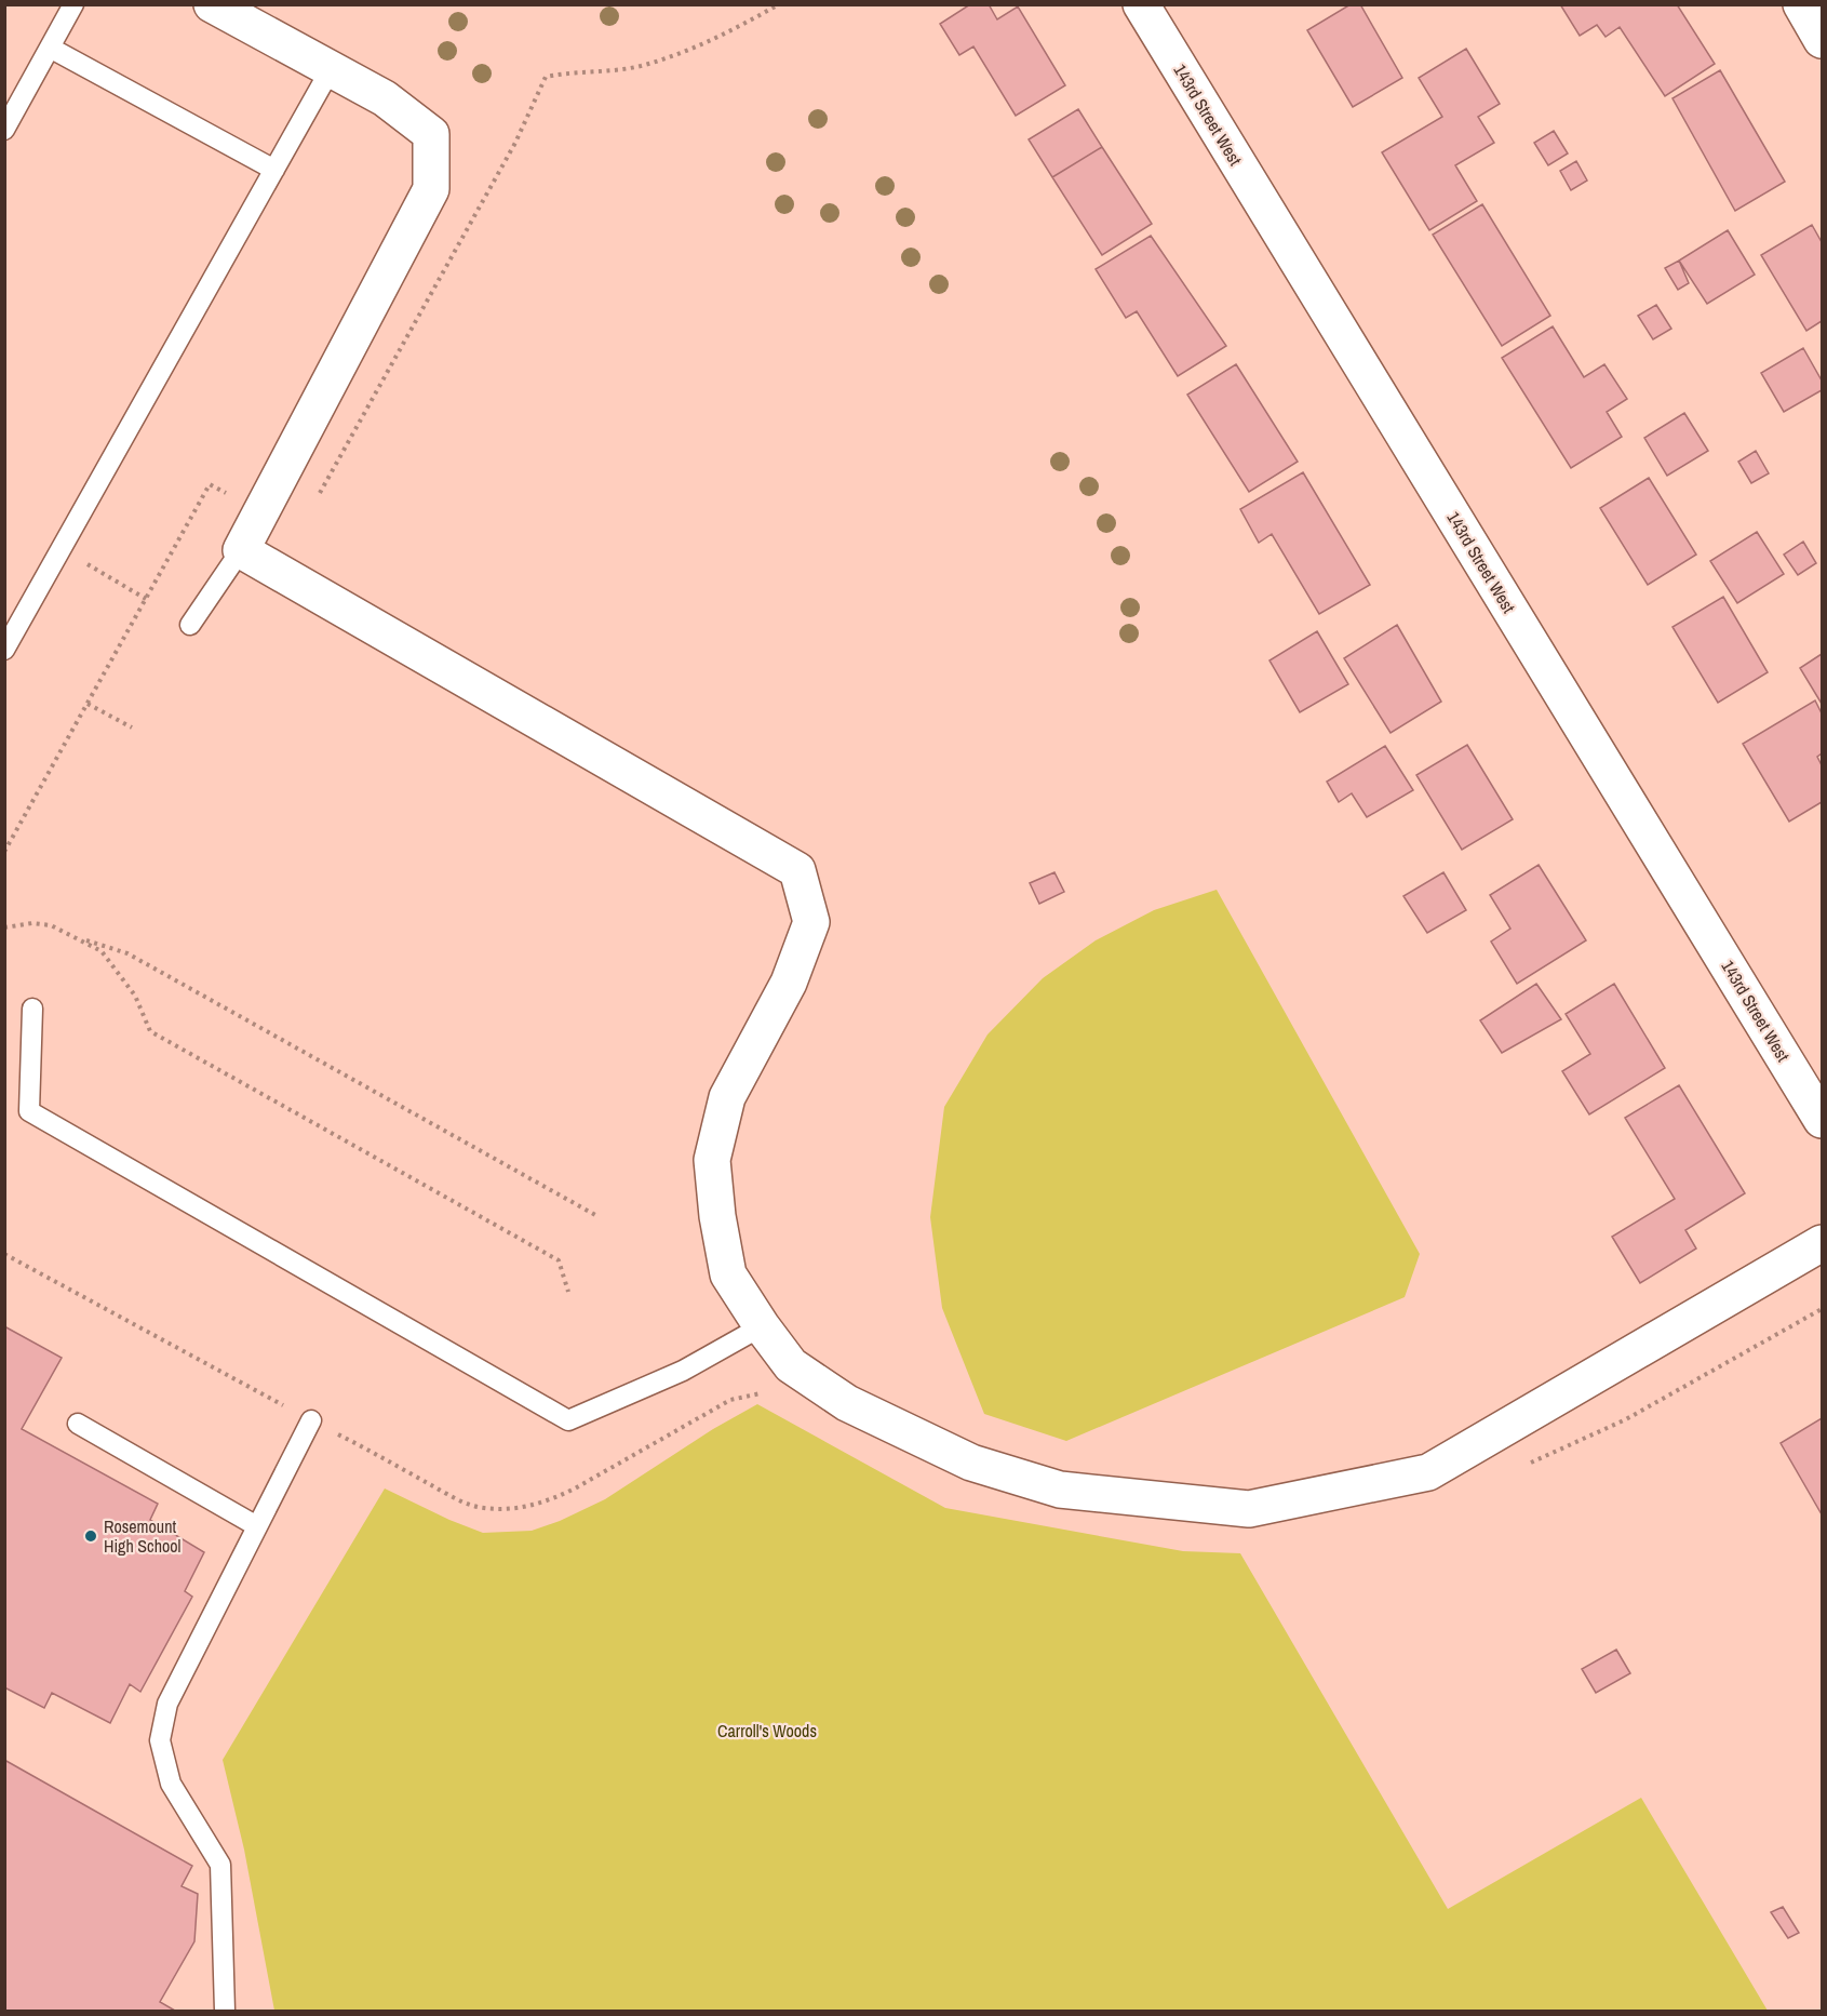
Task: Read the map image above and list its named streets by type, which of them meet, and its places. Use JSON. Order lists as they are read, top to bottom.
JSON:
{
  "streets": {
    "street": ["143rd Street West"]
  },
  "parks": ["Carroll's Woods"],
  "places": ["Rosemount High School"]
}
